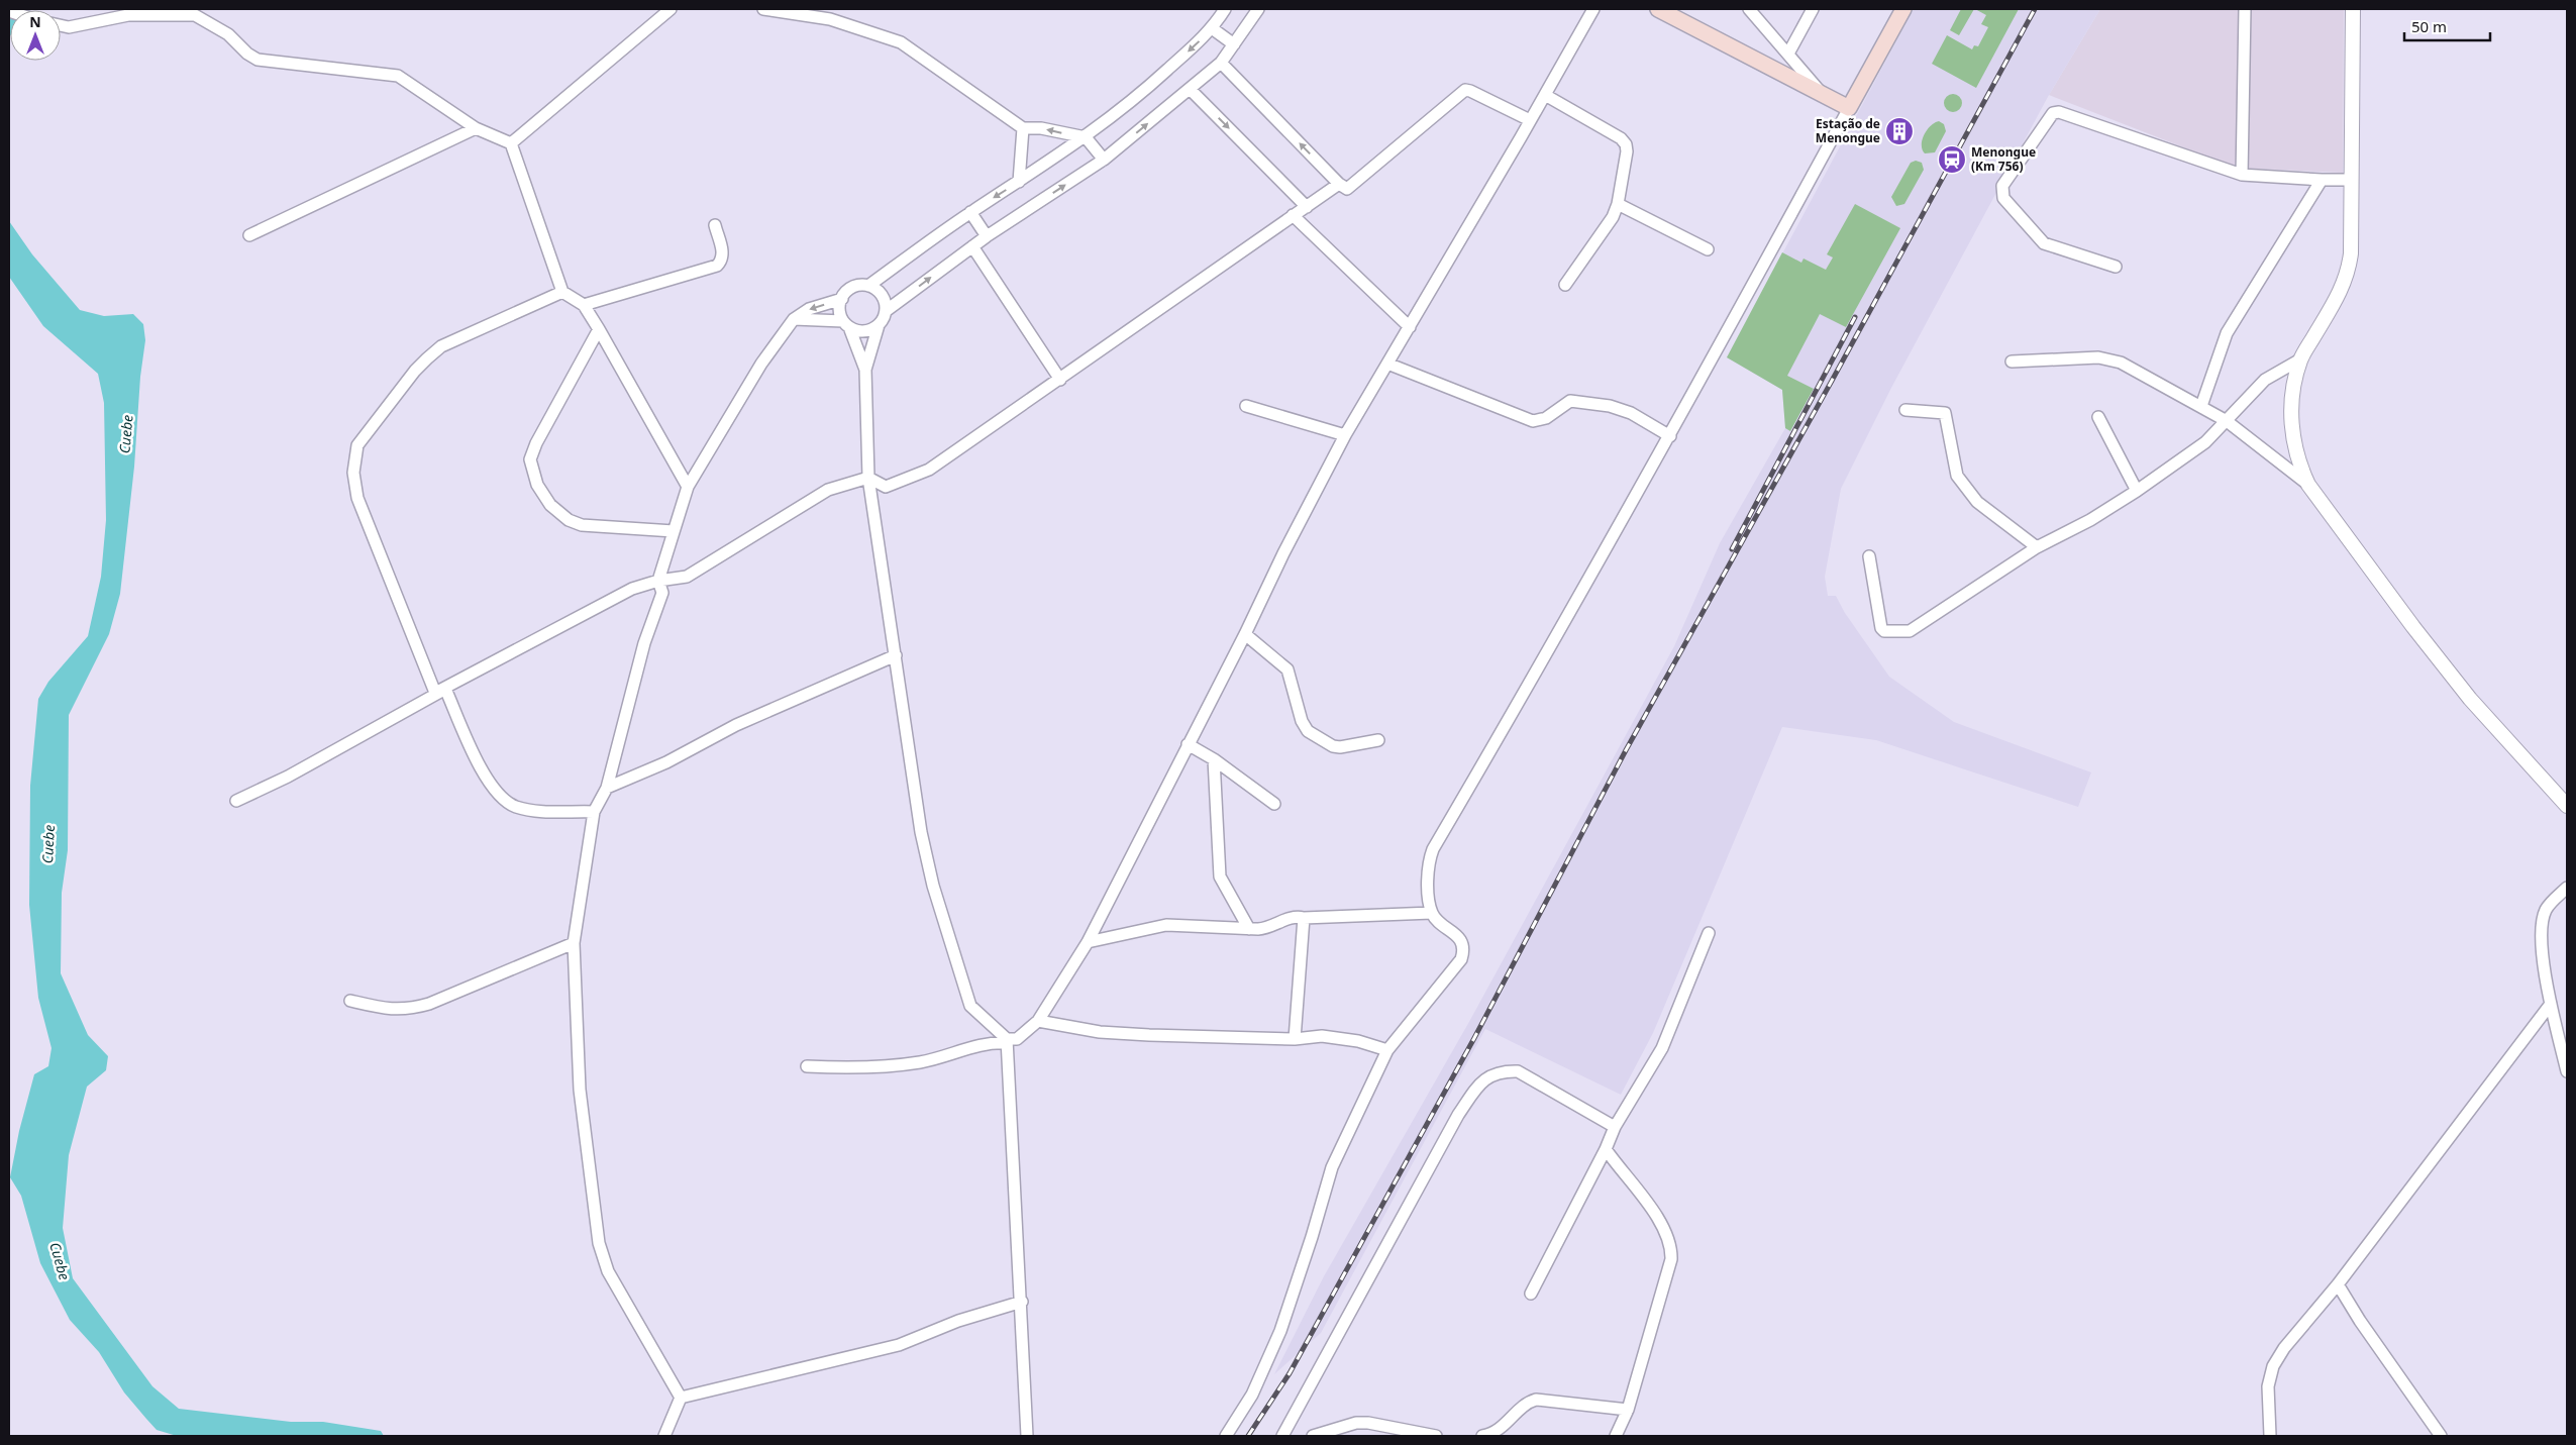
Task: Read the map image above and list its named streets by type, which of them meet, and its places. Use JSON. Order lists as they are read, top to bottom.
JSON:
{
  "water": ["Cuebe"],
  "places": {
    "building": ["Estação de Menongue"],
    "station": ["Menongue (Km 756)"]
  },
  "scale_bar": "50 m",
  "north": "top"
}
